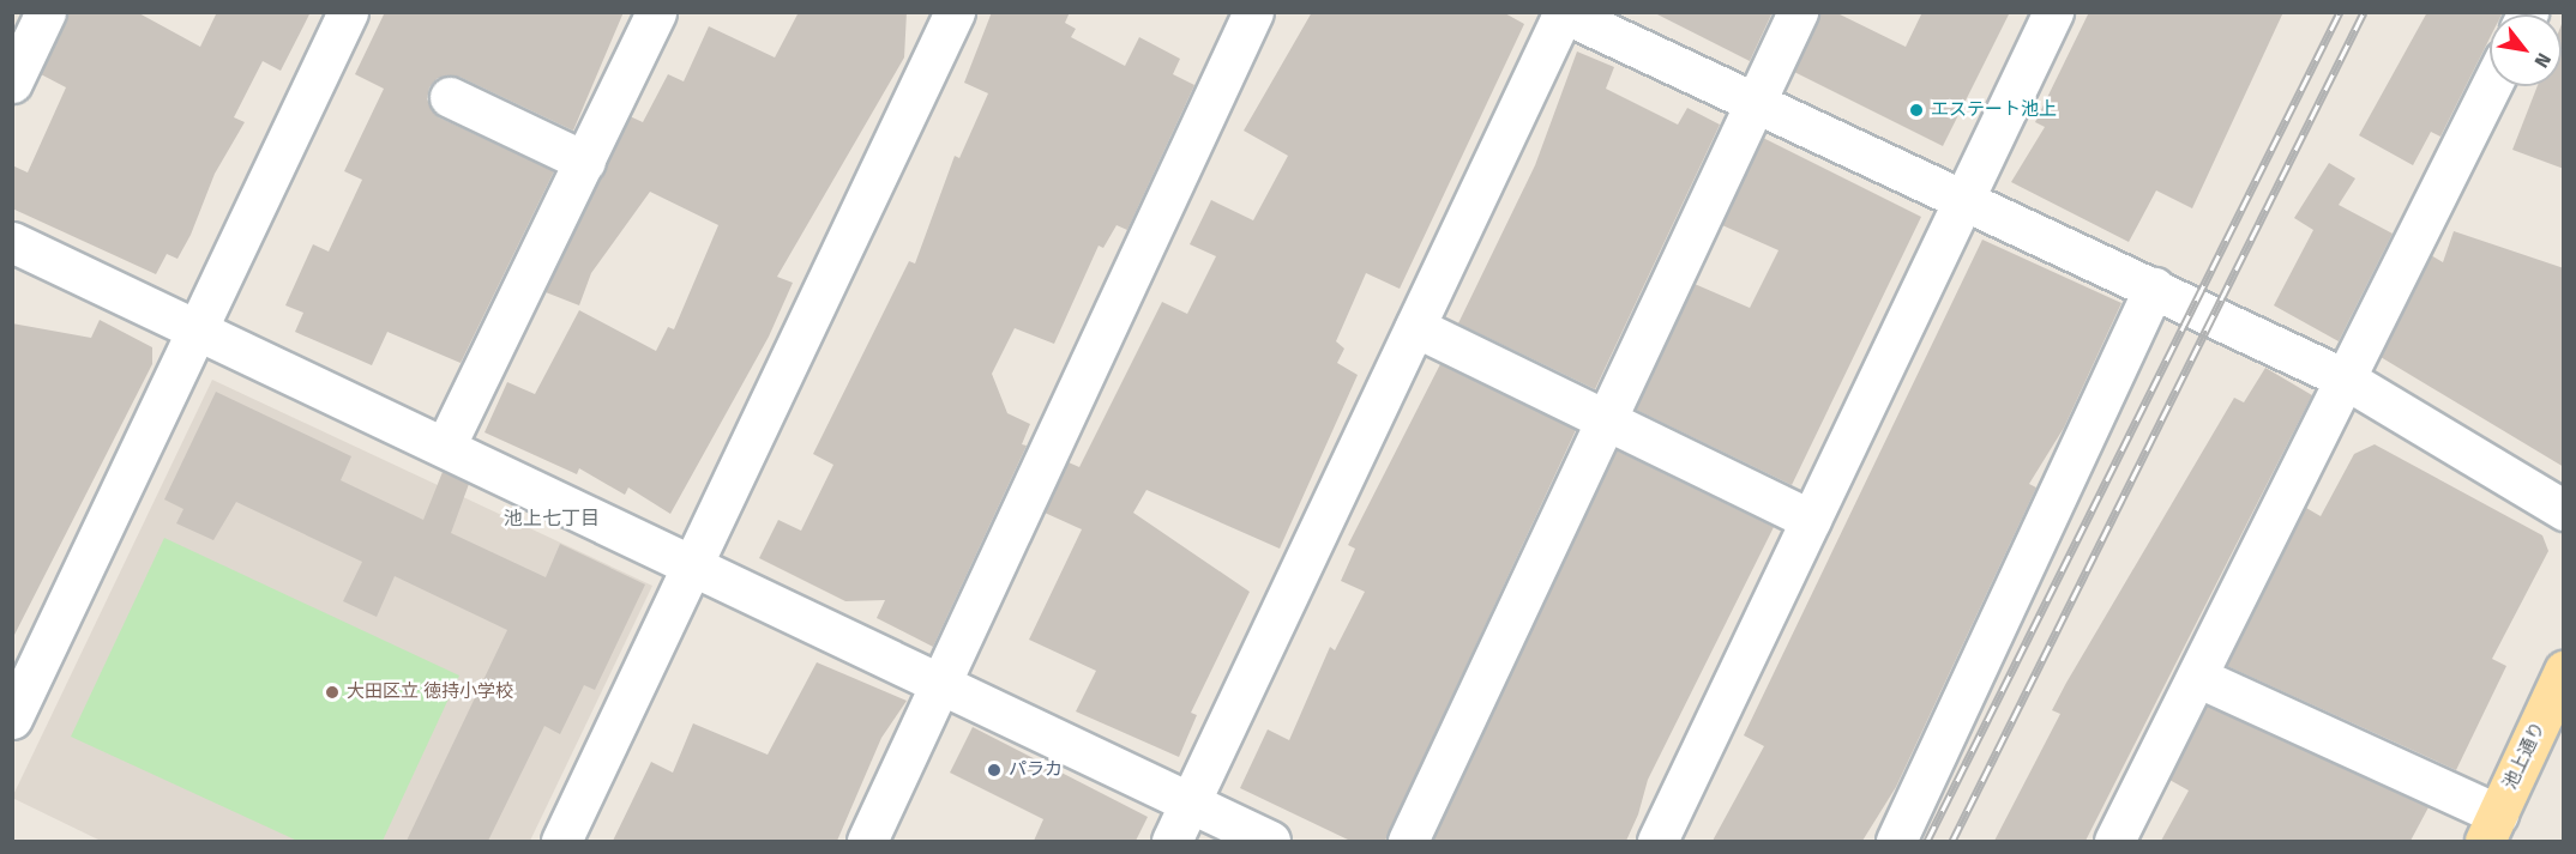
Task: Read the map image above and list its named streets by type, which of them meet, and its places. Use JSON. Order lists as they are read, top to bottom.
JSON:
{
  "streets": {
    "main road": ["池上通り"]
  },
  "districts": ["池上七丁目"],
  "places": ["エステート池上", "大田区立 徳持小学校", "パラカ"],
  "north": "bottom right"
}
